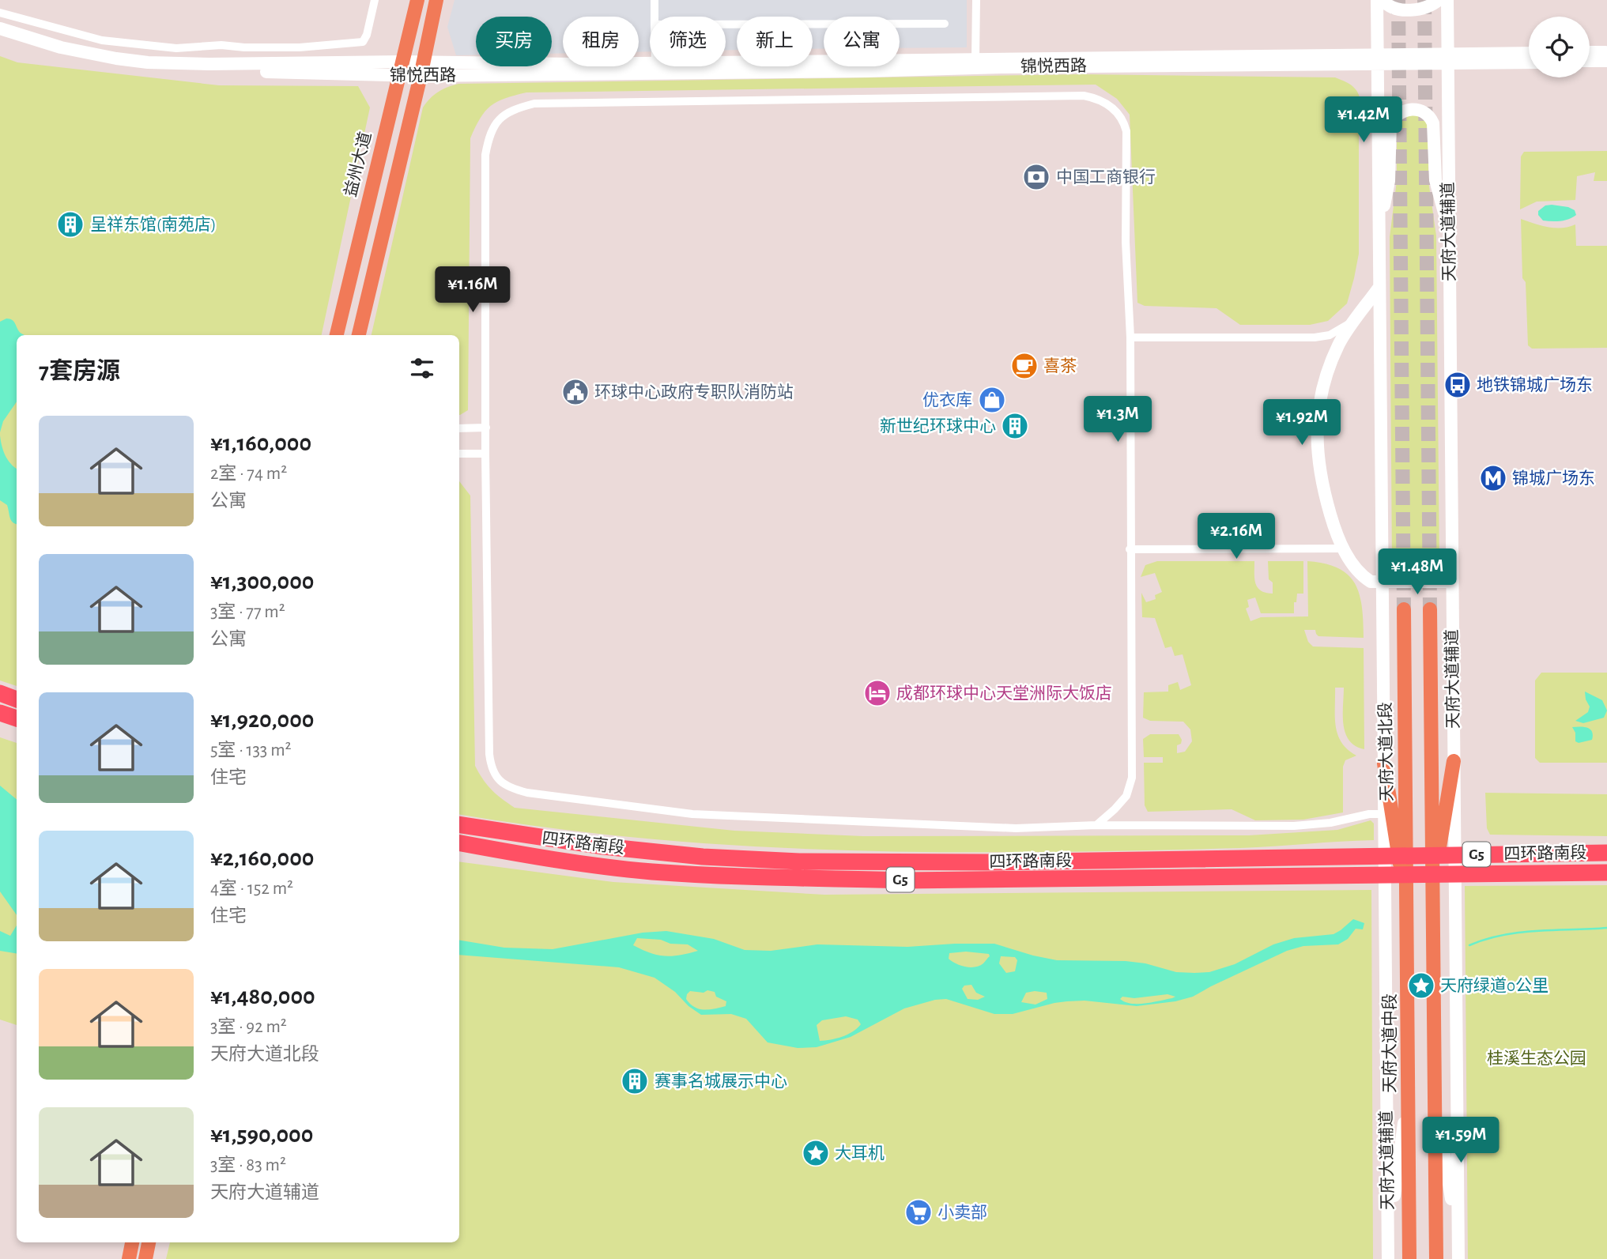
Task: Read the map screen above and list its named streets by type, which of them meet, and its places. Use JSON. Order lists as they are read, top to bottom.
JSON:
{
  "streets": {
    "highway": ["四环路南段", "G5"],
    "main road": ["益州大道", "天府大道北段", "天府大道中段"],
    "street": ["锦悦西路", "天府大道辅道"]
  },
  "crossings": [
    ["锦悦西路", "益州大道"],
    ["锦悦西路", "天府大道辅道"],
    ["天府大道北段", "天府大道中段"]
  ],
  "parks": ["桂溪生态公园"],
  "places": {
    "bank": ["中国工商银行"],
    "building": ["呈祥东馆(南苑店)", "新世纪环球中心", "赛事名城展示中心"],
    "cafe": ["喜茶"],
    "bus stop": ["地铁锦城广场东"],
    "public building": ["环球中心政府专职队消防站"],
    "shop": ["优衣库"],
    "metro station": ["锦城广场东"],
    "hotel": ["成都环球中心天堂洲际大饭店"],
    "place": ["天府绿道0公里", "大耳机"],
    "supermarket": ["小卖部"]
  },
  "page": {
    "chip": [
      "买房",
      "租房",
      "筛选",
      "新上",
      "公寓"
    ],
    "price": [
      "¥1.42M",
      "¥1.16M",
      "¥1.3M",
      "¥1.92M",
      "¥2.16M",
      "¥1.48M",
      "¥1.59M"
    ],
    "heading": "7套房源",
    "list": [
      {
        "name": "¥1,160,000",
        "note": "2室 · 74 m² · 公寓"
      },
      {
        "name": "¥1,300,000",
        "note": "3室 · 77 m² · 公寓"
      },
      {
        "name": "¥1,920,000",
        "note": "5室 · 133 m² · 住宅"
      },
      {
        "name": "¥2,160,000",
        "note": "4室 · 152 m² · 住宅"
      },
      {
        "name": "¥1,480,000",
        "note": "3室 · 92 m² · 天府大道北段"
      },
      {
        "name": "¥1,590,000",
        "note": "3室 · 83 m² · 天府大道辅道"
      }
    ]
  }
}
